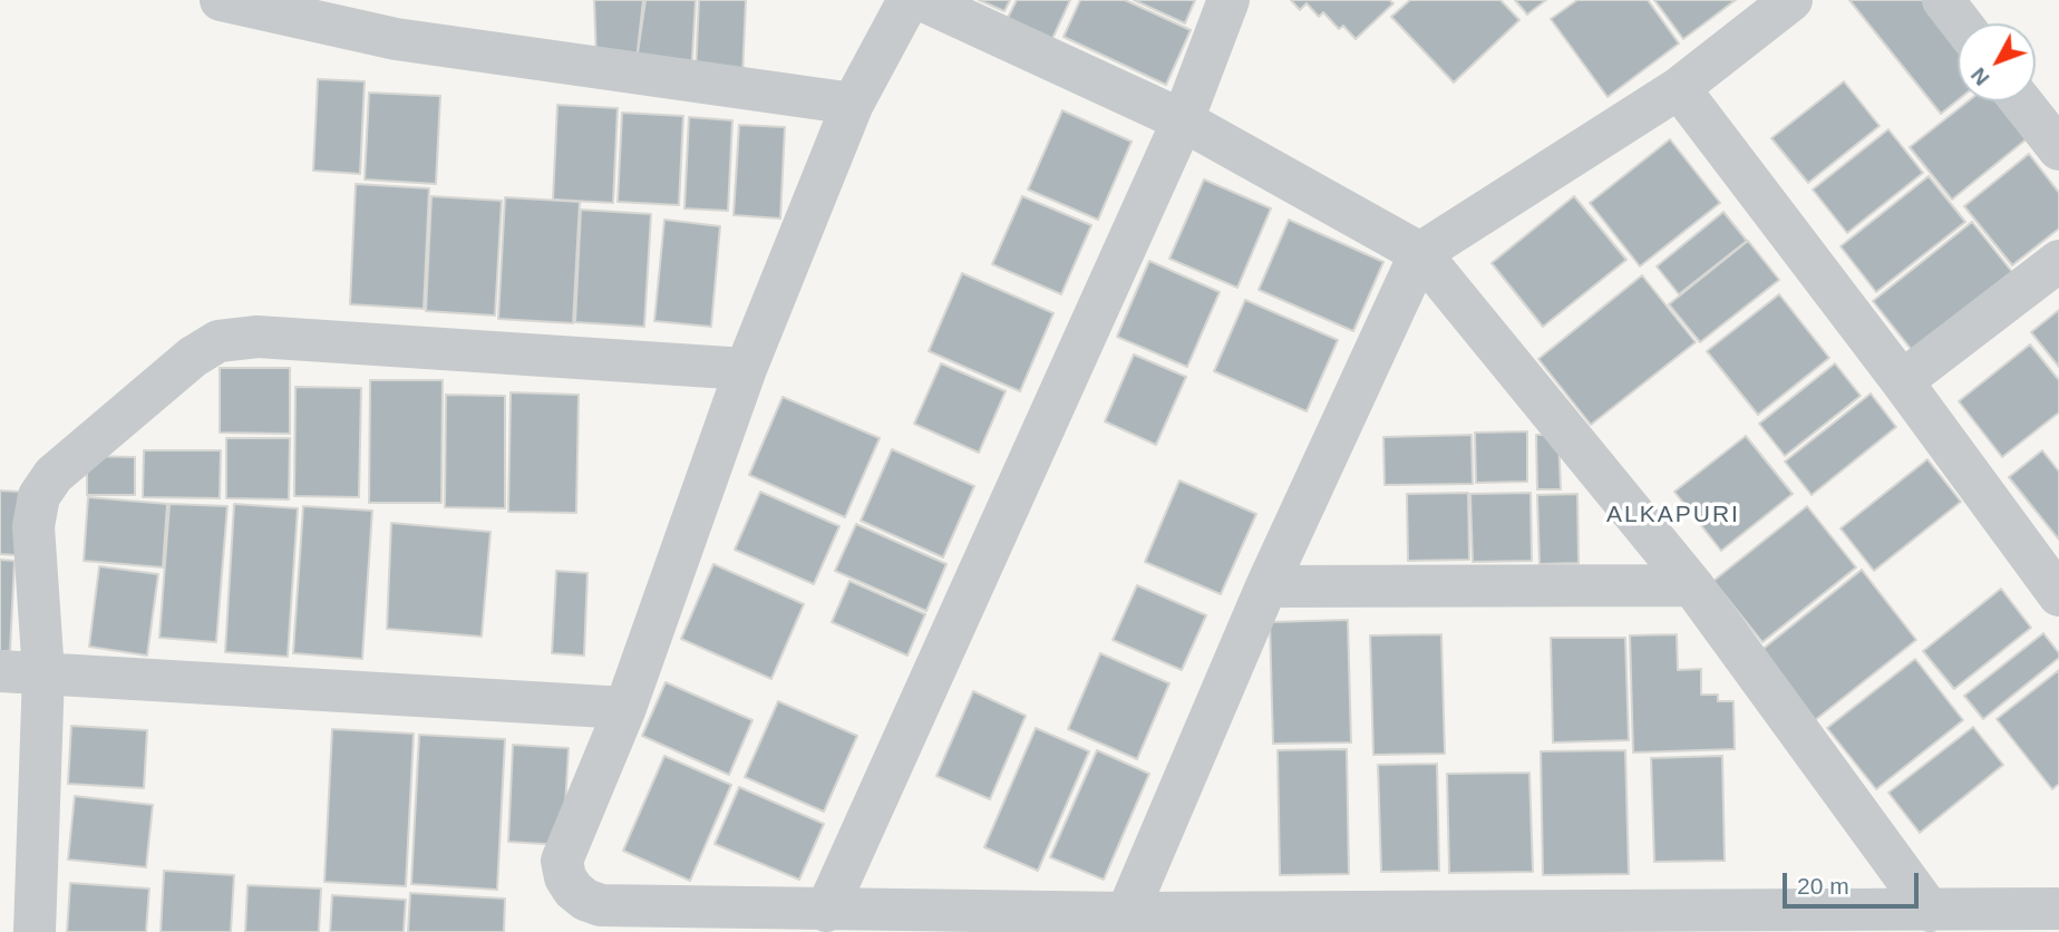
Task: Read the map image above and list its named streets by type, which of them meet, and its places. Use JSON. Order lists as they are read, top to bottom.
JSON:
{
  "districts": ["ALKAPURI"],
  "scale_bar": "20 m",
  "north": "bottom left"
}
